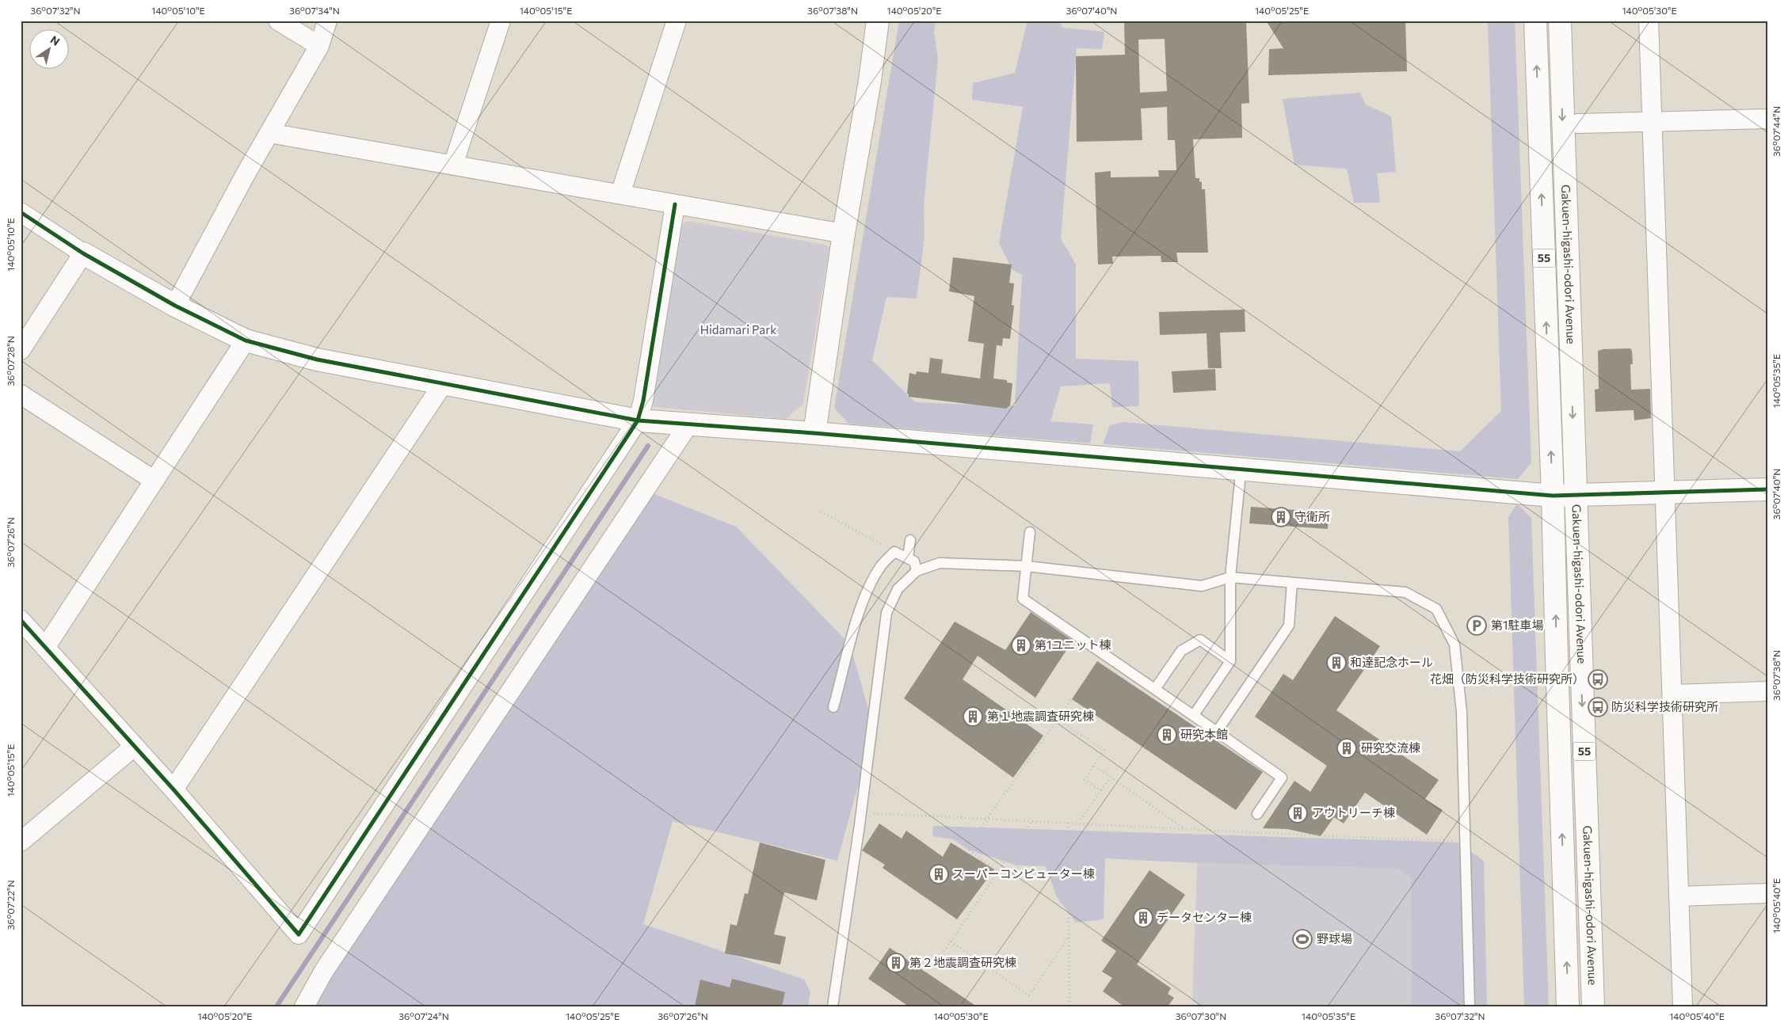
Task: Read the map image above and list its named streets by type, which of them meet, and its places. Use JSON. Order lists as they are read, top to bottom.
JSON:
{
  "streets": {
    "street": ["55", "Gakuen-higashi-odori Avenue"]
  },
  "parks": ["Hidamari Park"],
  "places": {
    "building": [
      "守衛所",
      "第1ユニット棟",
      "和達記念ホール",
      "第１地震調査研究棟",
      "研究本館",
      "研究交流棟",
      "アウトリーチ棟",
      "スーパーコンピューター棟",
      "データセンター棟",
      "第２地震調査研究棟"
    ],
    "parking": ["第1駐車場"],
    "bus stop": ["花畑（防災科学技術研究所）", "防災科学技術研究所"],
    "sports": ["野球場"]
  },
  "north": "top right",
  "coordinates": [
    "36°07'32\"N",
    "140°05'10\"E",
    "36°07'34\"N",
    "140°05'15\"E",
    "36°07'38\"N",
    "140°05'20\"E",
    "36°07'40\"N",
    "140°05'25\"E",
    "140°05'30\"E",
    "36°07'44\"N",
    "36°07'28\"N",
    "140°05'35\"E",
    "36°07'26\"N",
    "36°07'22\"N",
    "140°05'40\"E",
    "36°07'24\"N",
    "36°07'30\"N"
  ]
}
